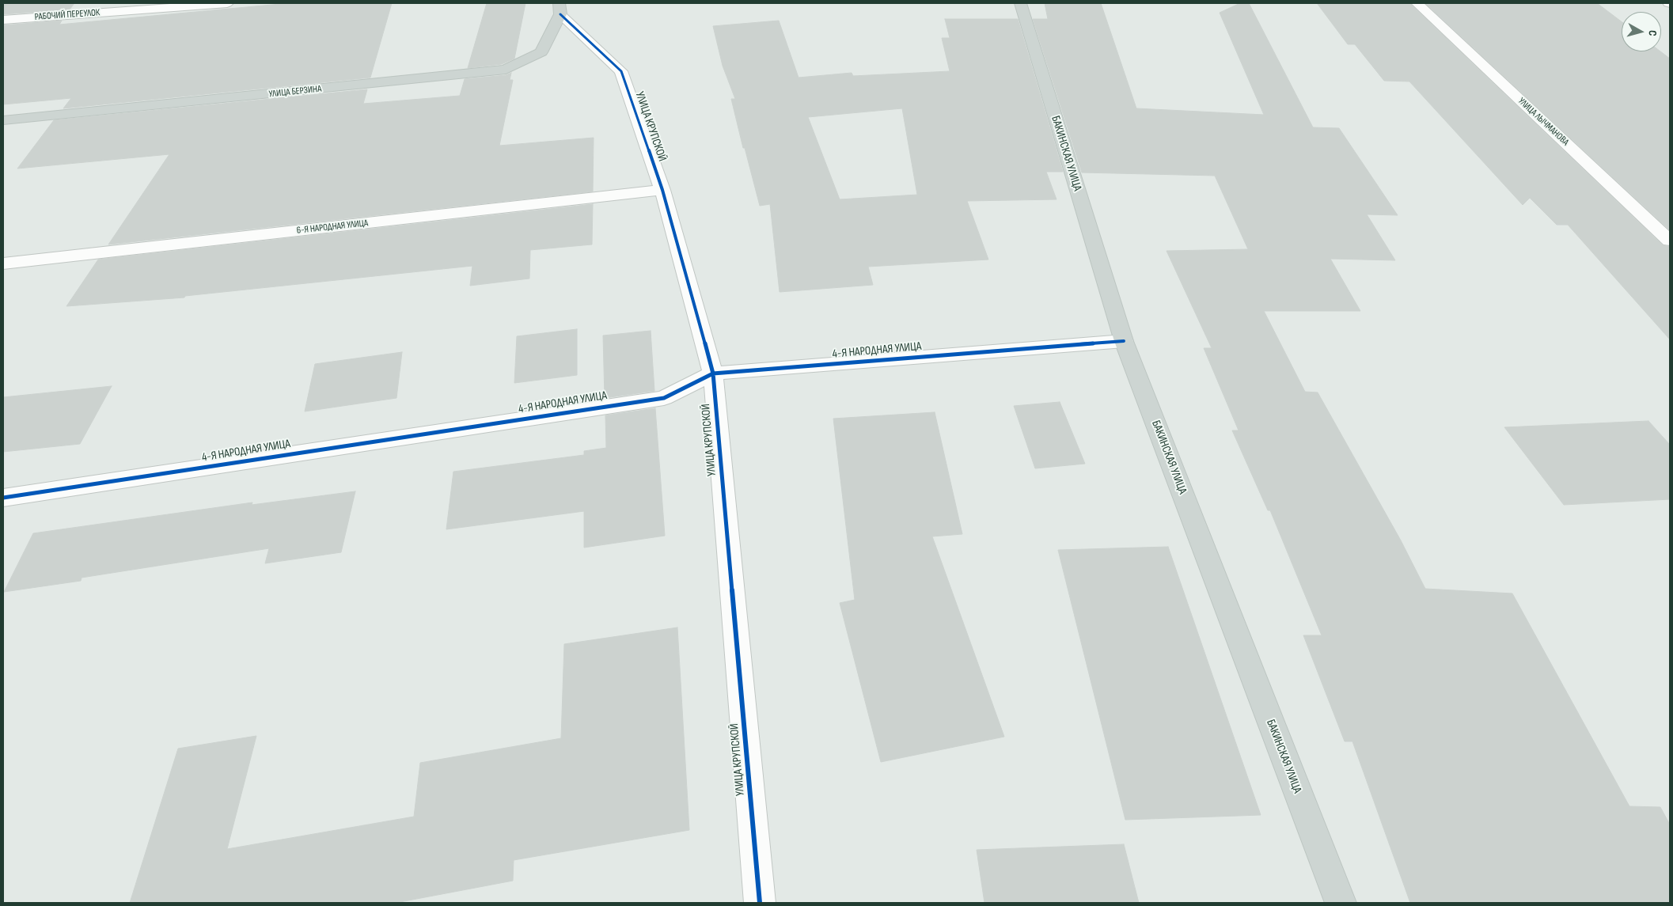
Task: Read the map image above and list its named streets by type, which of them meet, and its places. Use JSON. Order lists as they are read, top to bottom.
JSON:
{
  "streets": {
    "main road": ["УЛИЦА БЕРЗИНА", "БАКИНСКАЯ УЛИЦА"],
    "street": [
      "РАБОЧИЙ ПЕРЕУЛОК",
      "УЛИЦА ЛЫЧМАНОВА",
      "УЛИЦА КРУПСКОЙ",
      "6-Я НАРОДНАЯ УЛИЦА",
      "4-Я НАРОДНАЯ УЛИЦА"
    ]
  },
  "crossings": [
    ["УЛИЦА БЕРЗИНА", "УЛИЦА КРУПСКОЙ"],
    ["УЛИЦА КРУПСКОЙ", "6-Я НАРОДНАЯ УЛИЦА"],
    ["УЛИЦА КРУПСКОЙ", "4-Я НАРОДНАЯ УЛИЦА"],
    ["БАКИНСКАЯ УЛИЦА", "4-Я НАРОДНАЯ УЛИЦА"]
  ],
  "north": "right"
}
